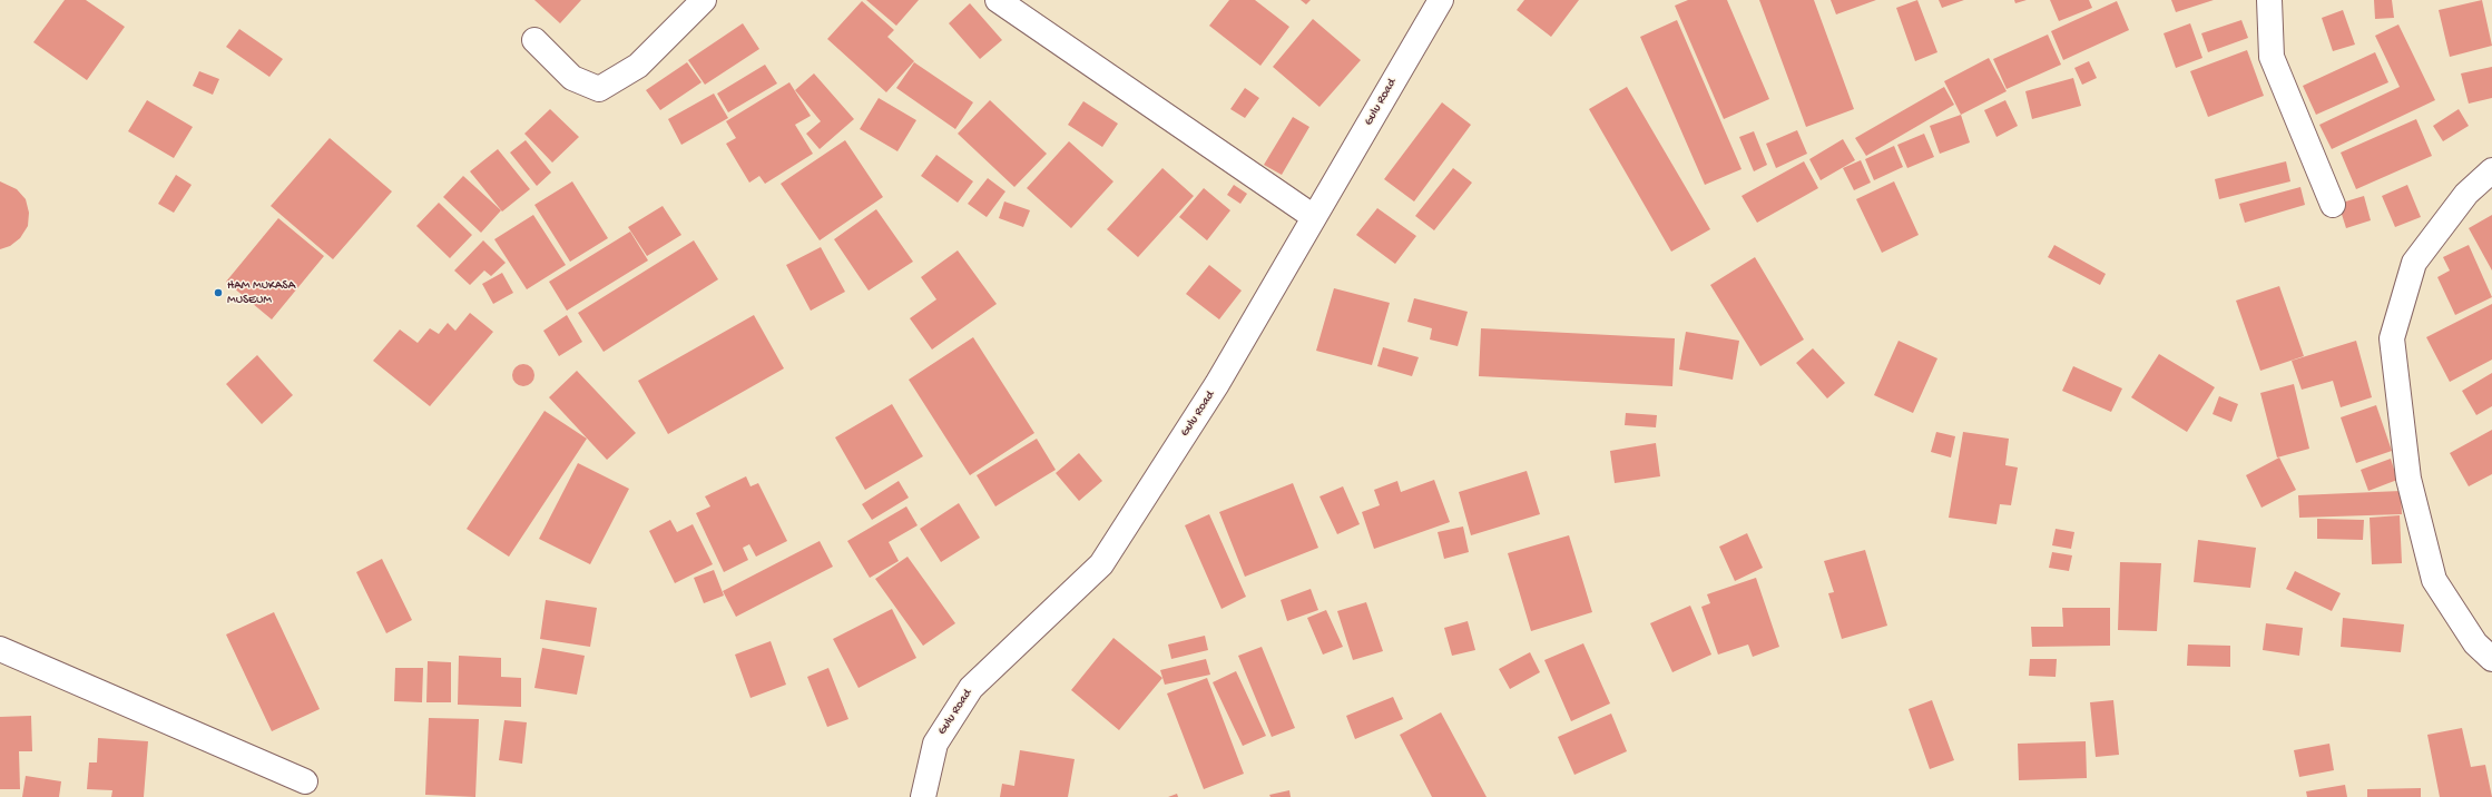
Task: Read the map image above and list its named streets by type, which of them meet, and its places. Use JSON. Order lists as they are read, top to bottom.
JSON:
{
  "streets": {
    "street": ["Gulu Road"]
  },
  "places": ["HAM MUKASA MUSEUM"]
}
